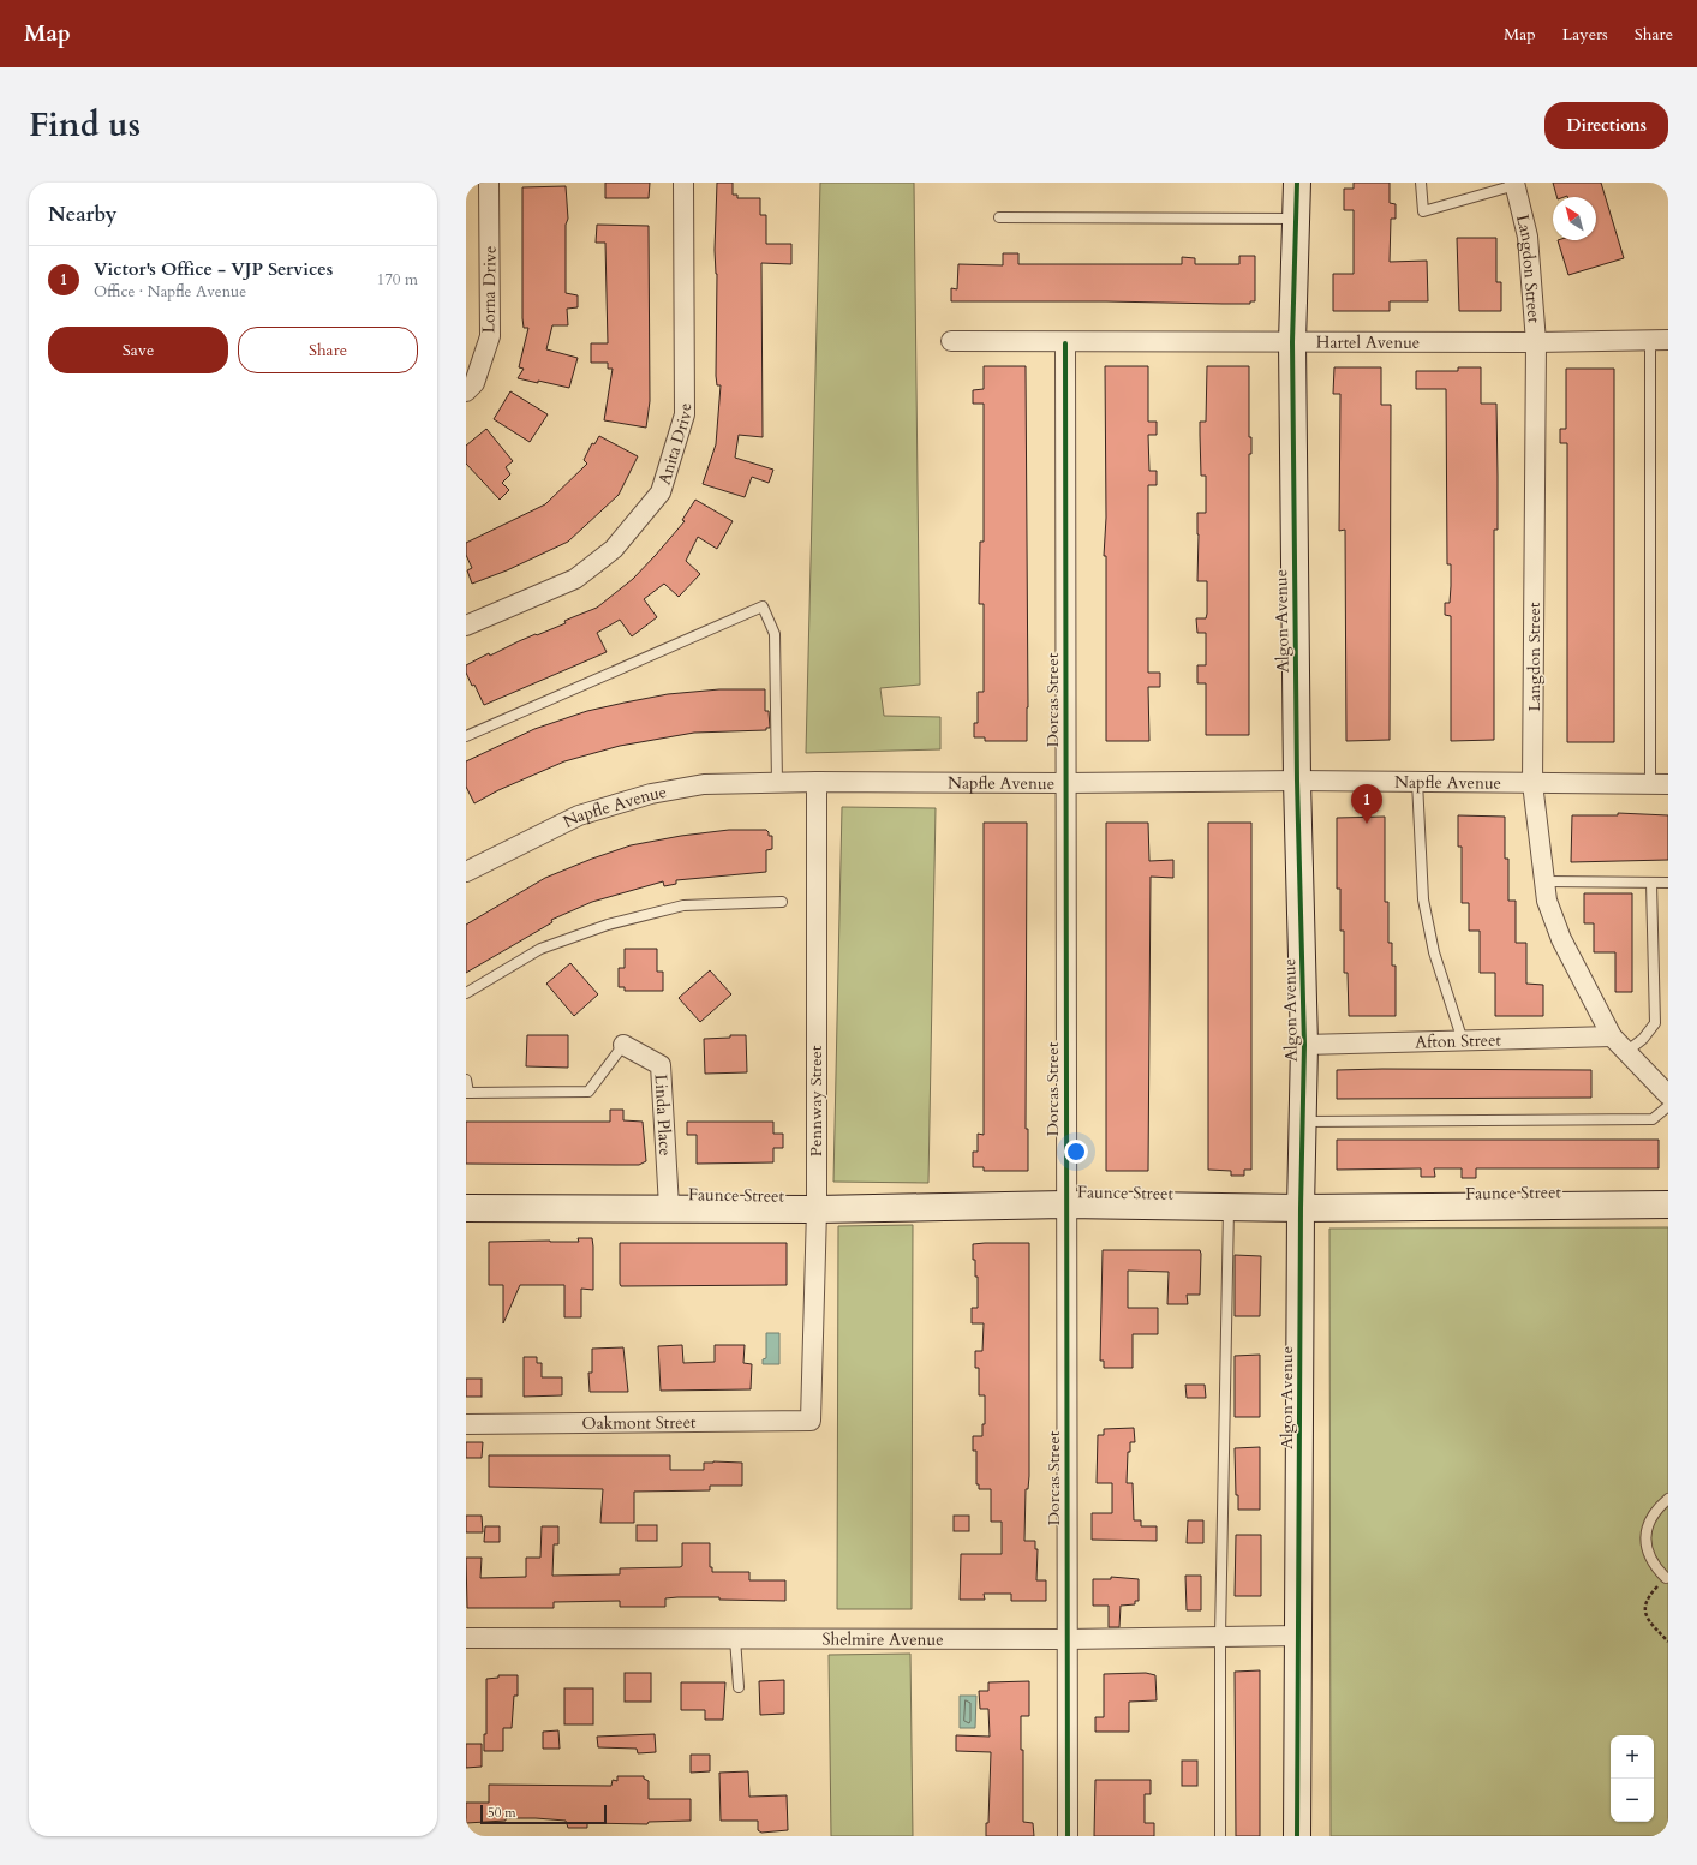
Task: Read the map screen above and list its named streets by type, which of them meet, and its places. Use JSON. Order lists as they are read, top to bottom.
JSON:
{
  "streets": {
    "street": [
      "Langdon Street",
      "Lorna Drive",
      "Hartel Avenue",
      "Anita Drive",
      "Algon Avenue",
      "Dorcas Street",
      "Napfle Avenue",
      "Afton Street",
      "Pennway Street",
      "Linda Place",
      "Faunce Street",
      "Oakmont Street",
      "Shelmire Avenue"
    ]
  },
  "crossings": [
    ["Langdon Street", "Hartel Avenue"],
    ["Langdon Street", "Napfle Avenue"],
    ["Langdon Street", "Afton Street"],
    ["Hartel Avenue", "Algon Avenue"],
    ["Hartel Avenue", "Dorcas Street"],
    ["Algon Avenue", "Napfle Avenue"],
    ["Algon Avenue", "Afton Street"],
    ["Algon Avenue", "Faunce Street"],
    ["Algon Avenue", "Shelmire Avenue"],
    ["Dorcas Street", "Napfle Avenue"],
    ["Dorcas Street", "Faunce Street"],
    ["Dorcas Street", "Shelmire Avenue"],
    ["Napfle Avenue", "Pennway Street"],
    ["Pennway Street", "Faunce Street"],
    ["Pennway Street", "Oakmont Street"],
    ["Linda Place", "Faunce Street"]
  ],
  "scale_bar": "50 m",
  "north": "top left",
  "page": {
    "header": "Map",
    "nav": ["Map", "Layers", "Share"],
    "title": "Find us",
    "buttons": [
      "Directions",
      ["Save", "Share"]
    ],
    "heading": "Nearby",
    "list": [
      {
        "mark": "1",
        "name": "Victor's Office - VJP Services",
        "note": "Office · Napfle Avenue",
        "value": "170 m"
      }
    ],
    "pins": "1",
    "map_buttons": ["+", "−"],
    "scale": "50 m"
  }
}
